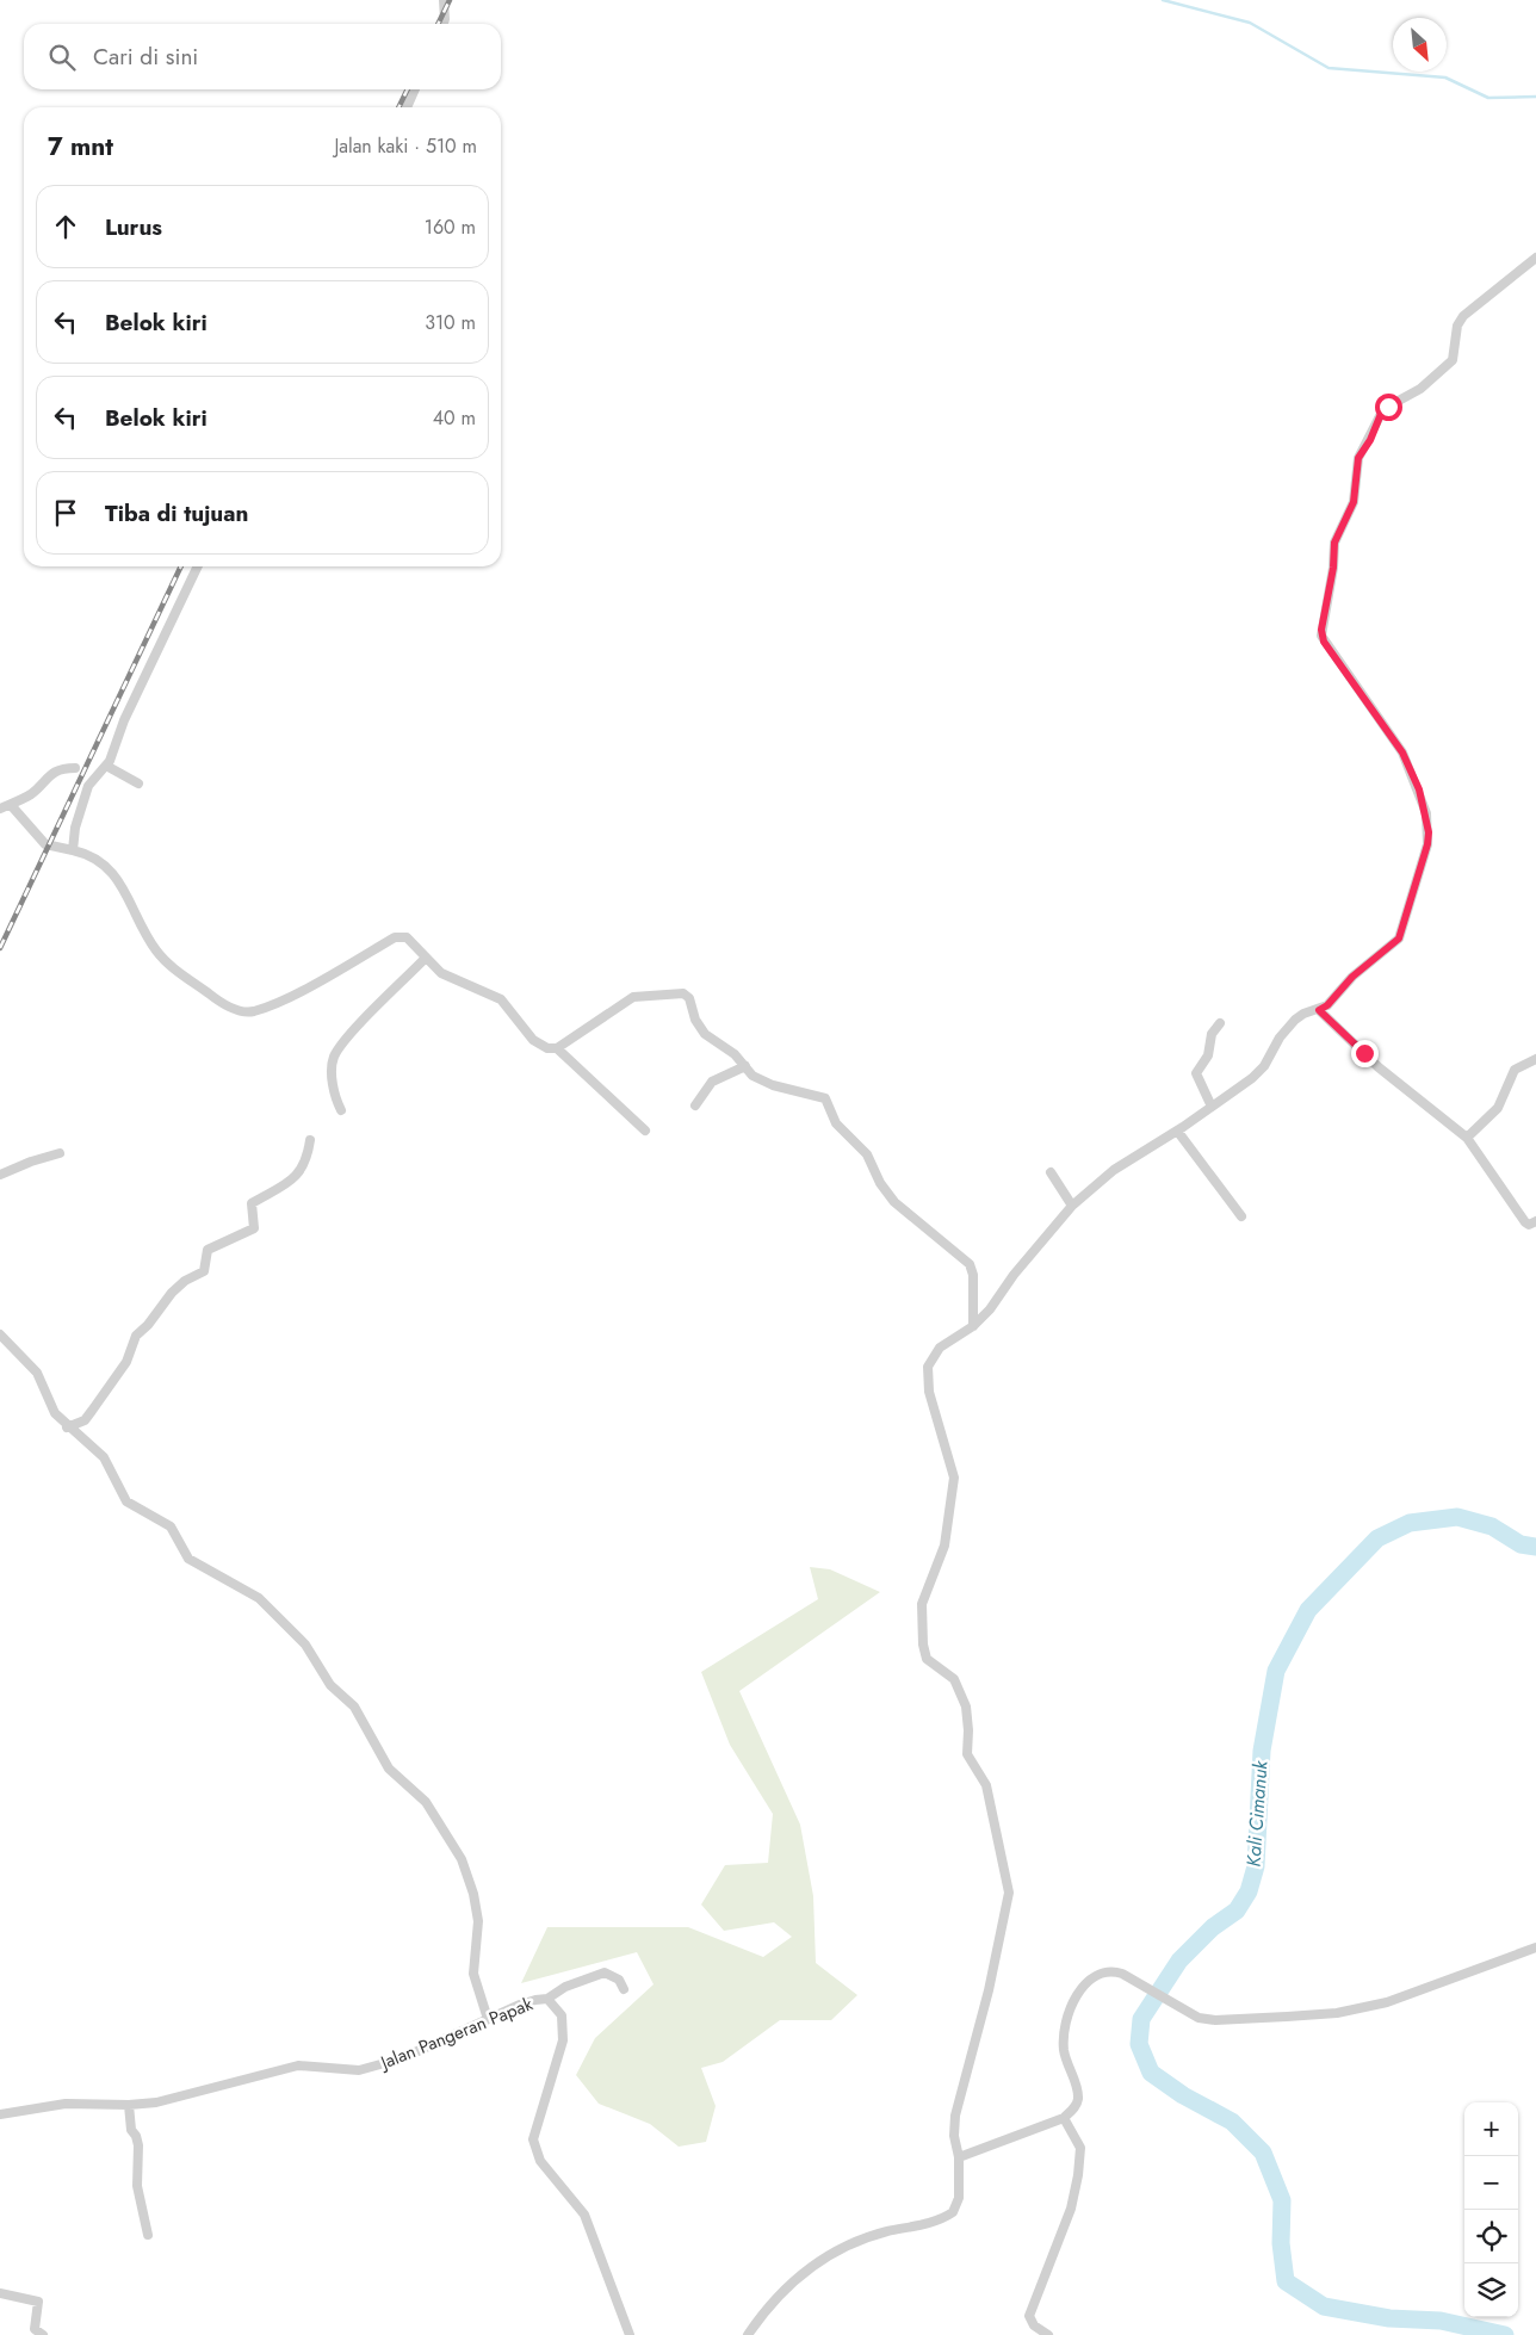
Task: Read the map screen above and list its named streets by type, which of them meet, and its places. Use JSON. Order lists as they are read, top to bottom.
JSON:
{
  "streets": {
    "street": ["Jalan Pangeran Papak"]
  },
  "water": ["Kali Cimanuk"],
  "north": "bottom right",
  "page": {
    "search": "Cari di sini",
    "heading": ["7 mnt", "Jalan kaki · 510 m"],
    "list": [
      ["Lurus", "160 m"],
      ["Belok kiri", "310 m"],
      ["Belok kiri", "40 m"],
      "Tiba di tujuan"
    ],
    "map_buttons": ["+", "−"]
  }
}
